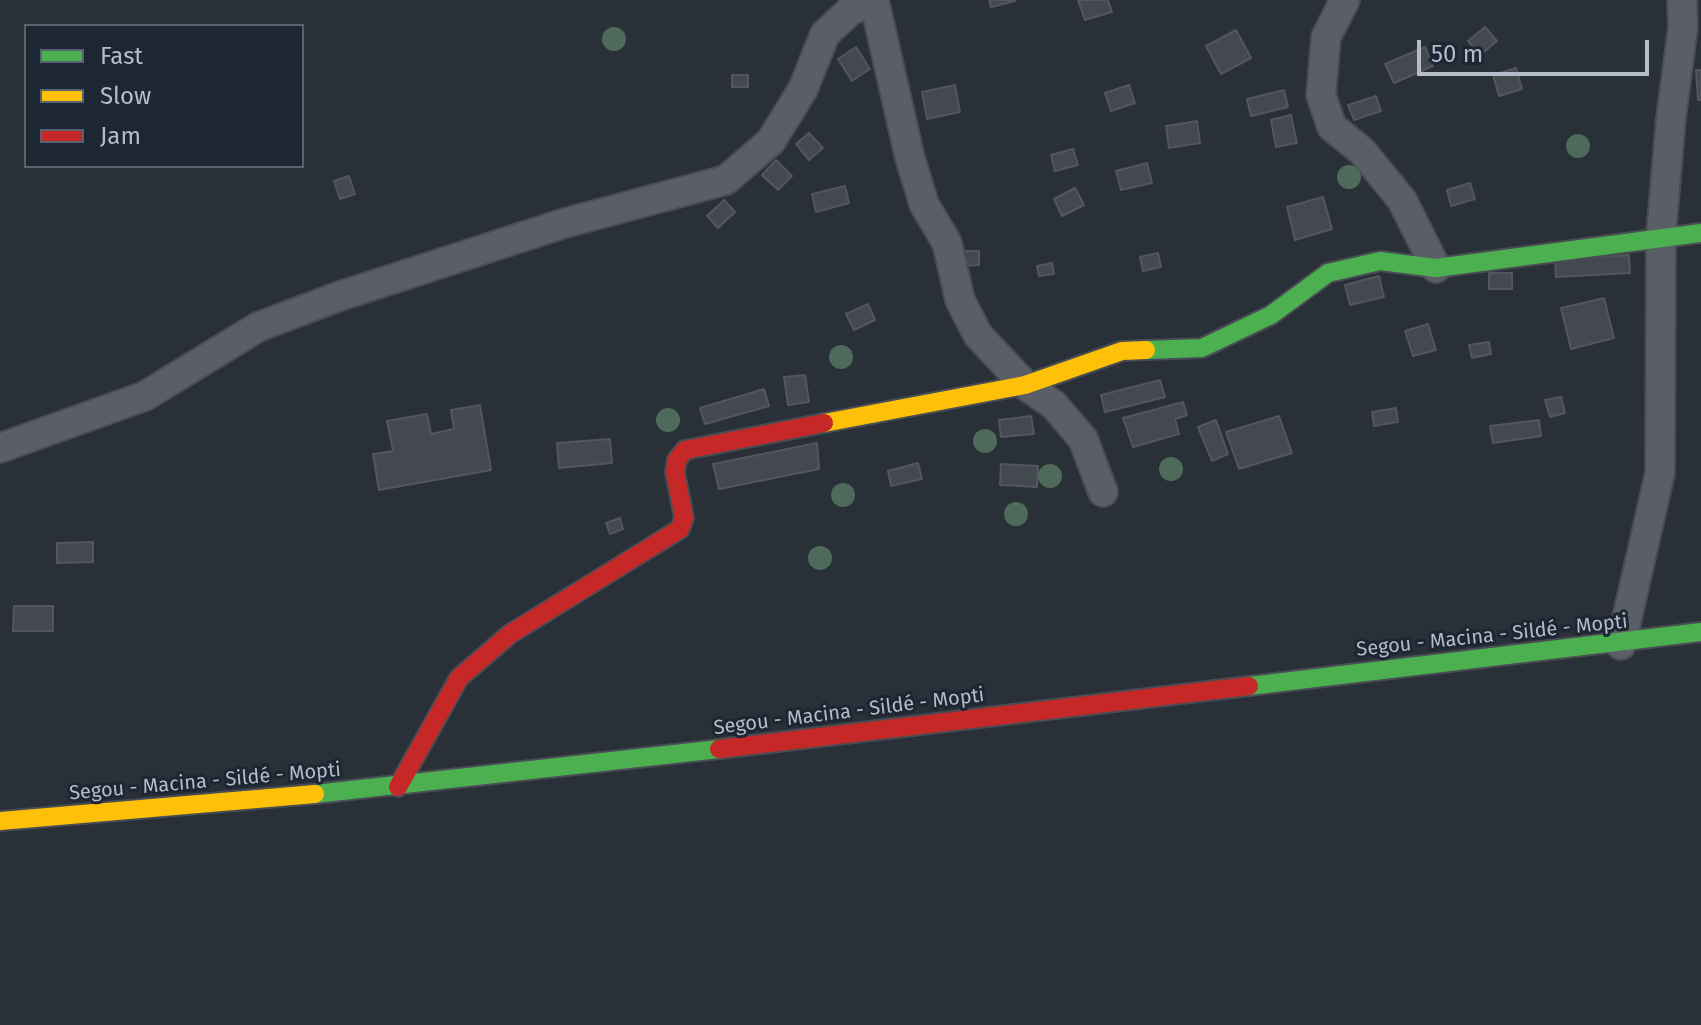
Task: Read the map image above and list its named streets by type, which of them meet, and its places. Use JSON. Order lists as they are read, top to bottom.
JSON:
{
  "streets": {
    "main road": ["Segou - Macina - Sildé - Mopti"]
  },
  "legend": ["Fast", "Slow", "Jam"],
  "scale_bar": "50 m"
}
